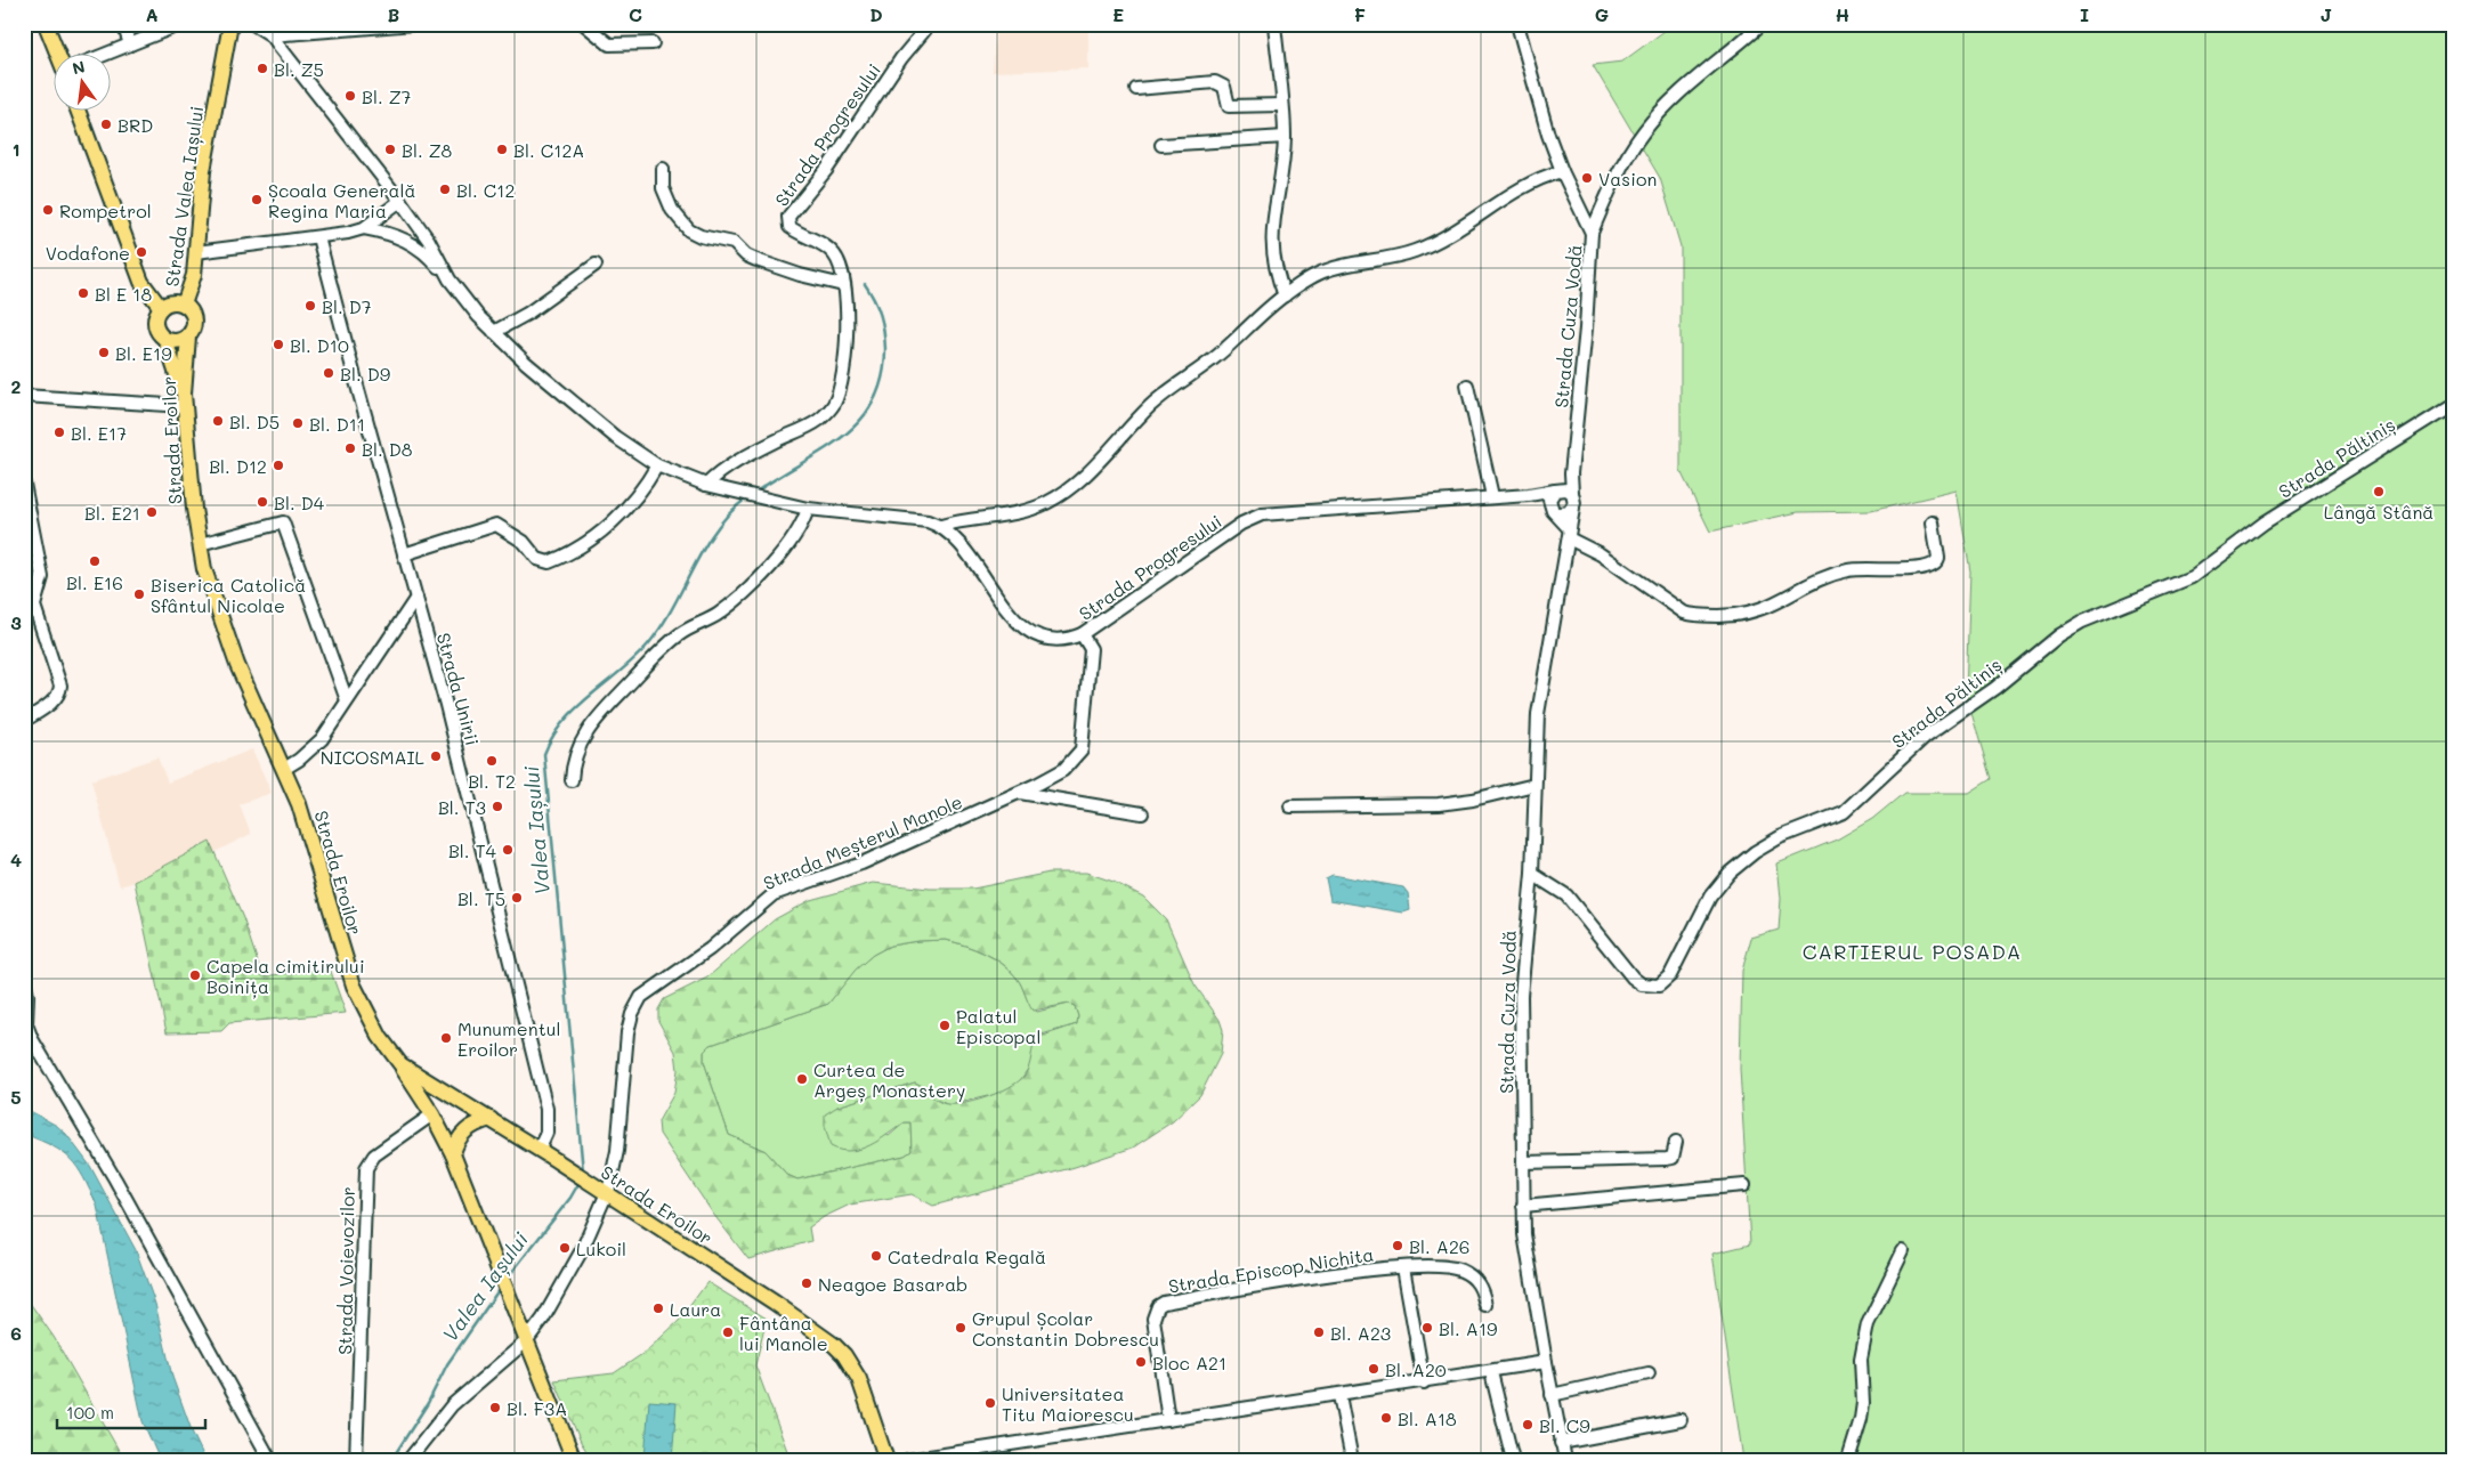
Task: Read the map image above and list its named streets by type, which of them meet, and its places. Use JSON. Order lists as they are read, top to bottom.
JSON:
{
  "streets": {
    "main road": ["Strada Valea Iașului", "Strada Eroilor"],
    "street": [
      "Strada Progresului",
      "Strada Cuza Vodă",
      "Strada Păltiniș",
      "Strada Unirii",
      "Strada Meșterul Manole",
      "Strada Episcop Nichita",
      "Strada Voievozilor"
    ]
  },
  "crossings": [
    ["Strada Progresului", "Strada Cuza Vodă"],
    ["Strada Progresului", "Strada Meșterul Manole"],
    ["Strada Valea Iașului", "Strada Eroilor"],
    ["Strada Cuza Vodă", "Strada Păltiniș"],
    ["Strada Eroilor", "Strada Unirii"],
    ["Strada Eroilor", "Strada Meșterul Manole"]
  ],
  "districts": ["CARTIERUL POSADA"],
  "water": ["Valea Iașului"],
  "places": [
    "Bl. Z5",
    "Bl. Z7",
    "BRD",
    "Bl. Z8",
    "Bl. C12A",
    "Vasion",
    "Bl. C12",
    "Școala Generală Regina Maria",
    "Rompetrol",
    "Vodafone",
    "Bl E 18",
    "Bl. D7",
    "Bl. D10",
    "Bl. E19",
    "Bl. D9",
    "Bl. D5",
    "Bl. D11",
    "Bl. E17",
    "Bl. D8",
    "Bl. D12",
    "Lângă Stână",
    "Bl. D4",
    "Bl. E21",
    "Bl. E16",
    "Biserica Catolică Sfântul Nicolae",
    "NICOSMAIL",
    "Bl. T2",
    "Bl. T3",
    "Bl. T4",
    "Bl. T5",
    "Capela cimitirului Boinița",
    "Palatul Episcopal",
    "Munumentul Eroilor",
    "Curtea de Argeș Monastery",
    "Bl. A26",
    "Lukoil",
    "Catedrala Regală",
    "Neagoe Basarab",
    "Laura",
    "Grupul Școlar Constantin Dobrescu",
    "Bl. A19",
    "Fântâna lui Manole",
    "Bl. A23",
    "Bloc A21",
    "Bl. A20",
    "Universitatea Titu Maiorescu",
    "Bl. F3A",
    "Bl. A18",
    "Bl. C9"
  ],
  "scale_bar": "100 m",
  "north": "top",
  "grid": {
    "columns": [
      "A",
      "B",
      "C",
      "D",
      "E",
      "F",
      "G",
      "H",
      "I",
      "J"
    ],
    "rows": [
      "1",
      "2",
      "3",
      "4",
      "5",
      "6"
    ]
  }
}
